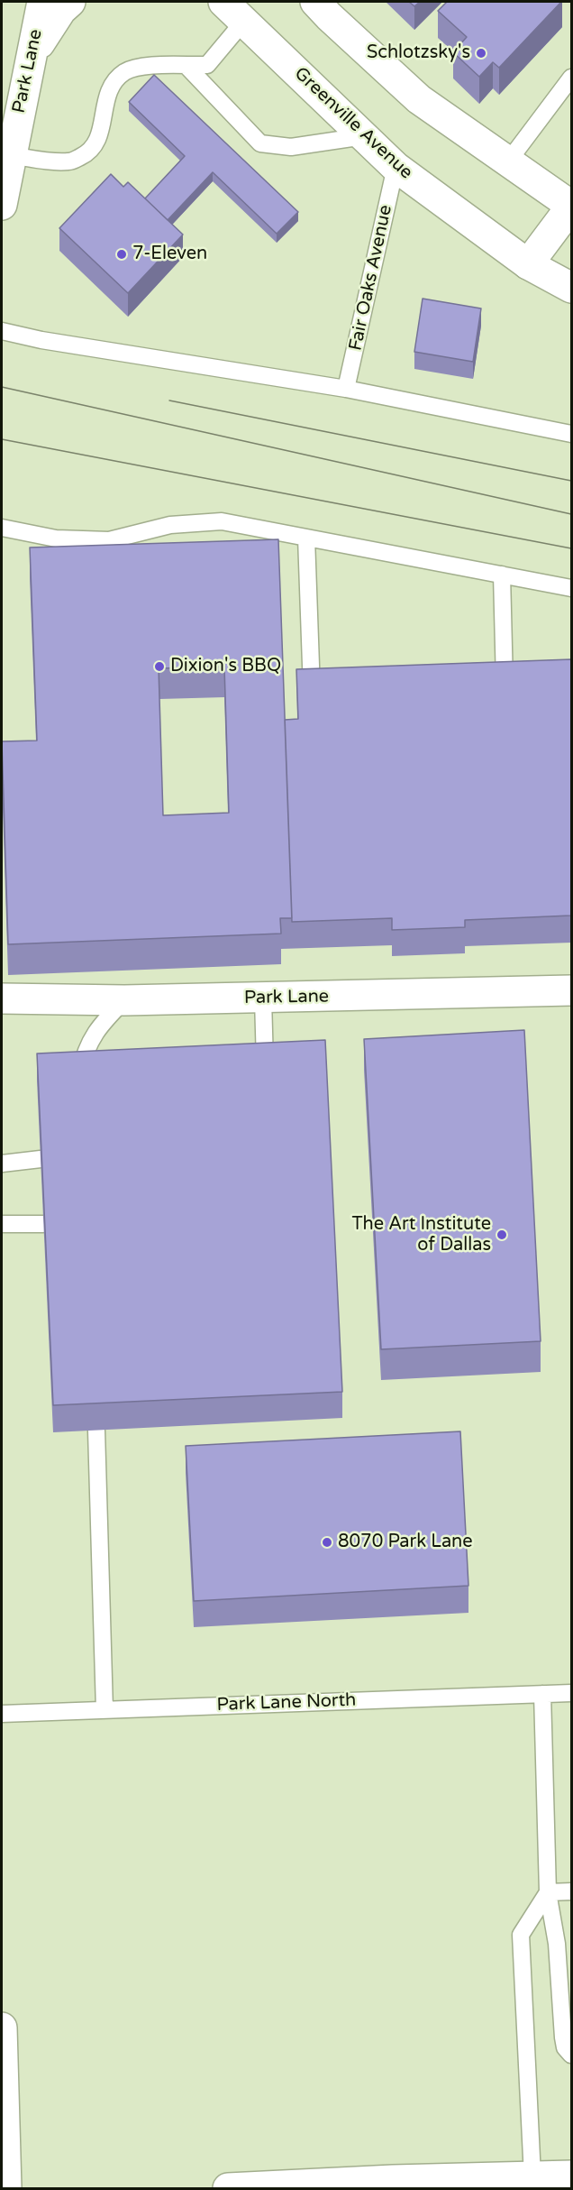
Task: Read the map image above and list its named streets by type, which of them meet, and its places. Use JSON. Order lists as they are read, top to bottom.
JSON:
{
  "streets": {
    "main road": ["Park Lane", "Greenville Avenue"],
    "lane": ["Fair Oaks Avenue", "Park Lane North"]
  },
  "crossings": [
    ["Greenville Avenue", "Fair Oaks Avenue"]
  ],
  "places": [
    "Schlotzsky's",
    "7-Eleven",
    "Dixion's BBQ",
    "The Art Institute of Dallas",
    "8070 Park Lane"
  ]
}
